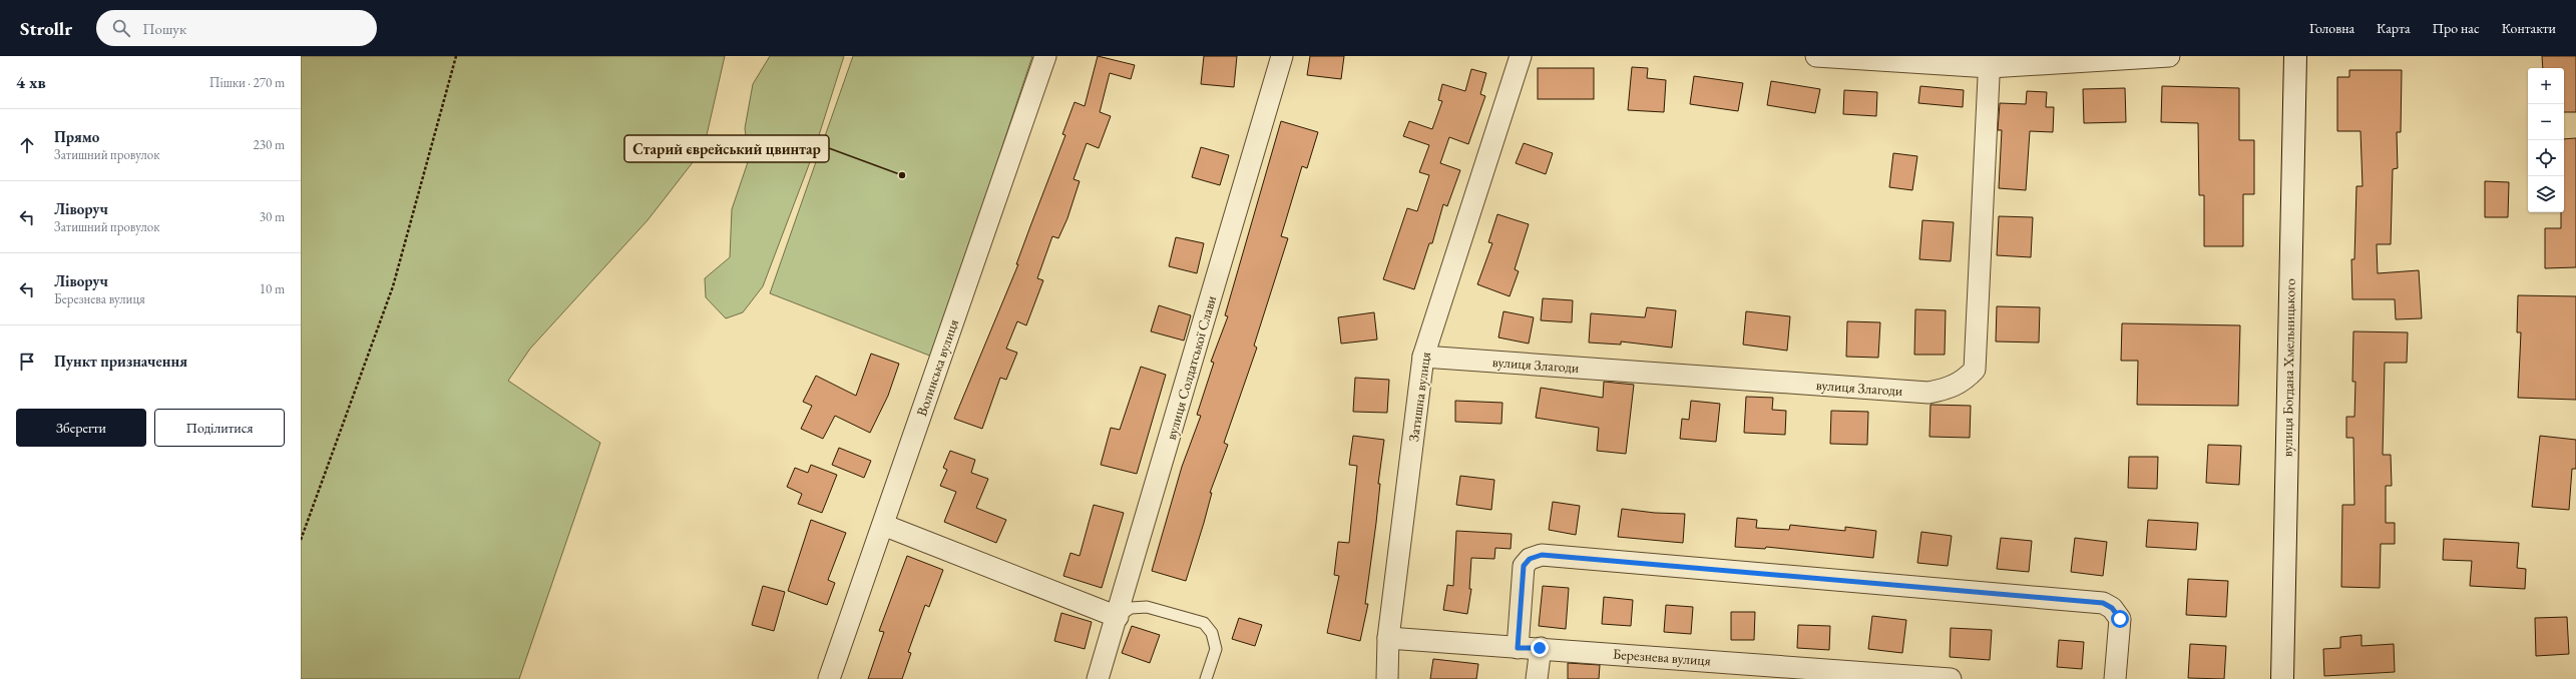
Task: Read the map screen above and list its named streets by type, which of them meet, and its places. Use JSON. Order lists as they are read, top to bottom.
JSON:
{
  "streets": {
    "main road": ["вулиця Богдана Хмельницького"],
    "street": [
      "вулиця Злагоди",
      "Волинська вулиця",
      "вулиця Солдатської Слави",
      "Затишна вулиця",
      "Березнева вулиця"
    ]
  },
  "crossings": [
    ["вулиця Злагоди", "Затишна вулиця"],
    ["Затишна вулиця", "Березнева вулиця"]
  ],
  "places": ["Старий єврейський цвинтар"],
  "page": {
    "header": "Strollr",
    "search": "Пошук",
    "nav": [
      "Головна",
      "Карта",
      "Про нас",
      "Контакти"
    ],
    "heading": ["4 хв", "Пішки · 270 m"],
    "map_buttons": ["+", "−"],
    "list": [
      ["Прямо", "Затишний провулок", "230 m"],
      ["Ліворуч", "Затишний провулок", "30 m"],
      ["Ліворуч", "Березнева вулиця", "10 m"],
      "Пункт призначення"
    ],
    "buttons": ["Зберегти", "Поділитися"]
  }
}
